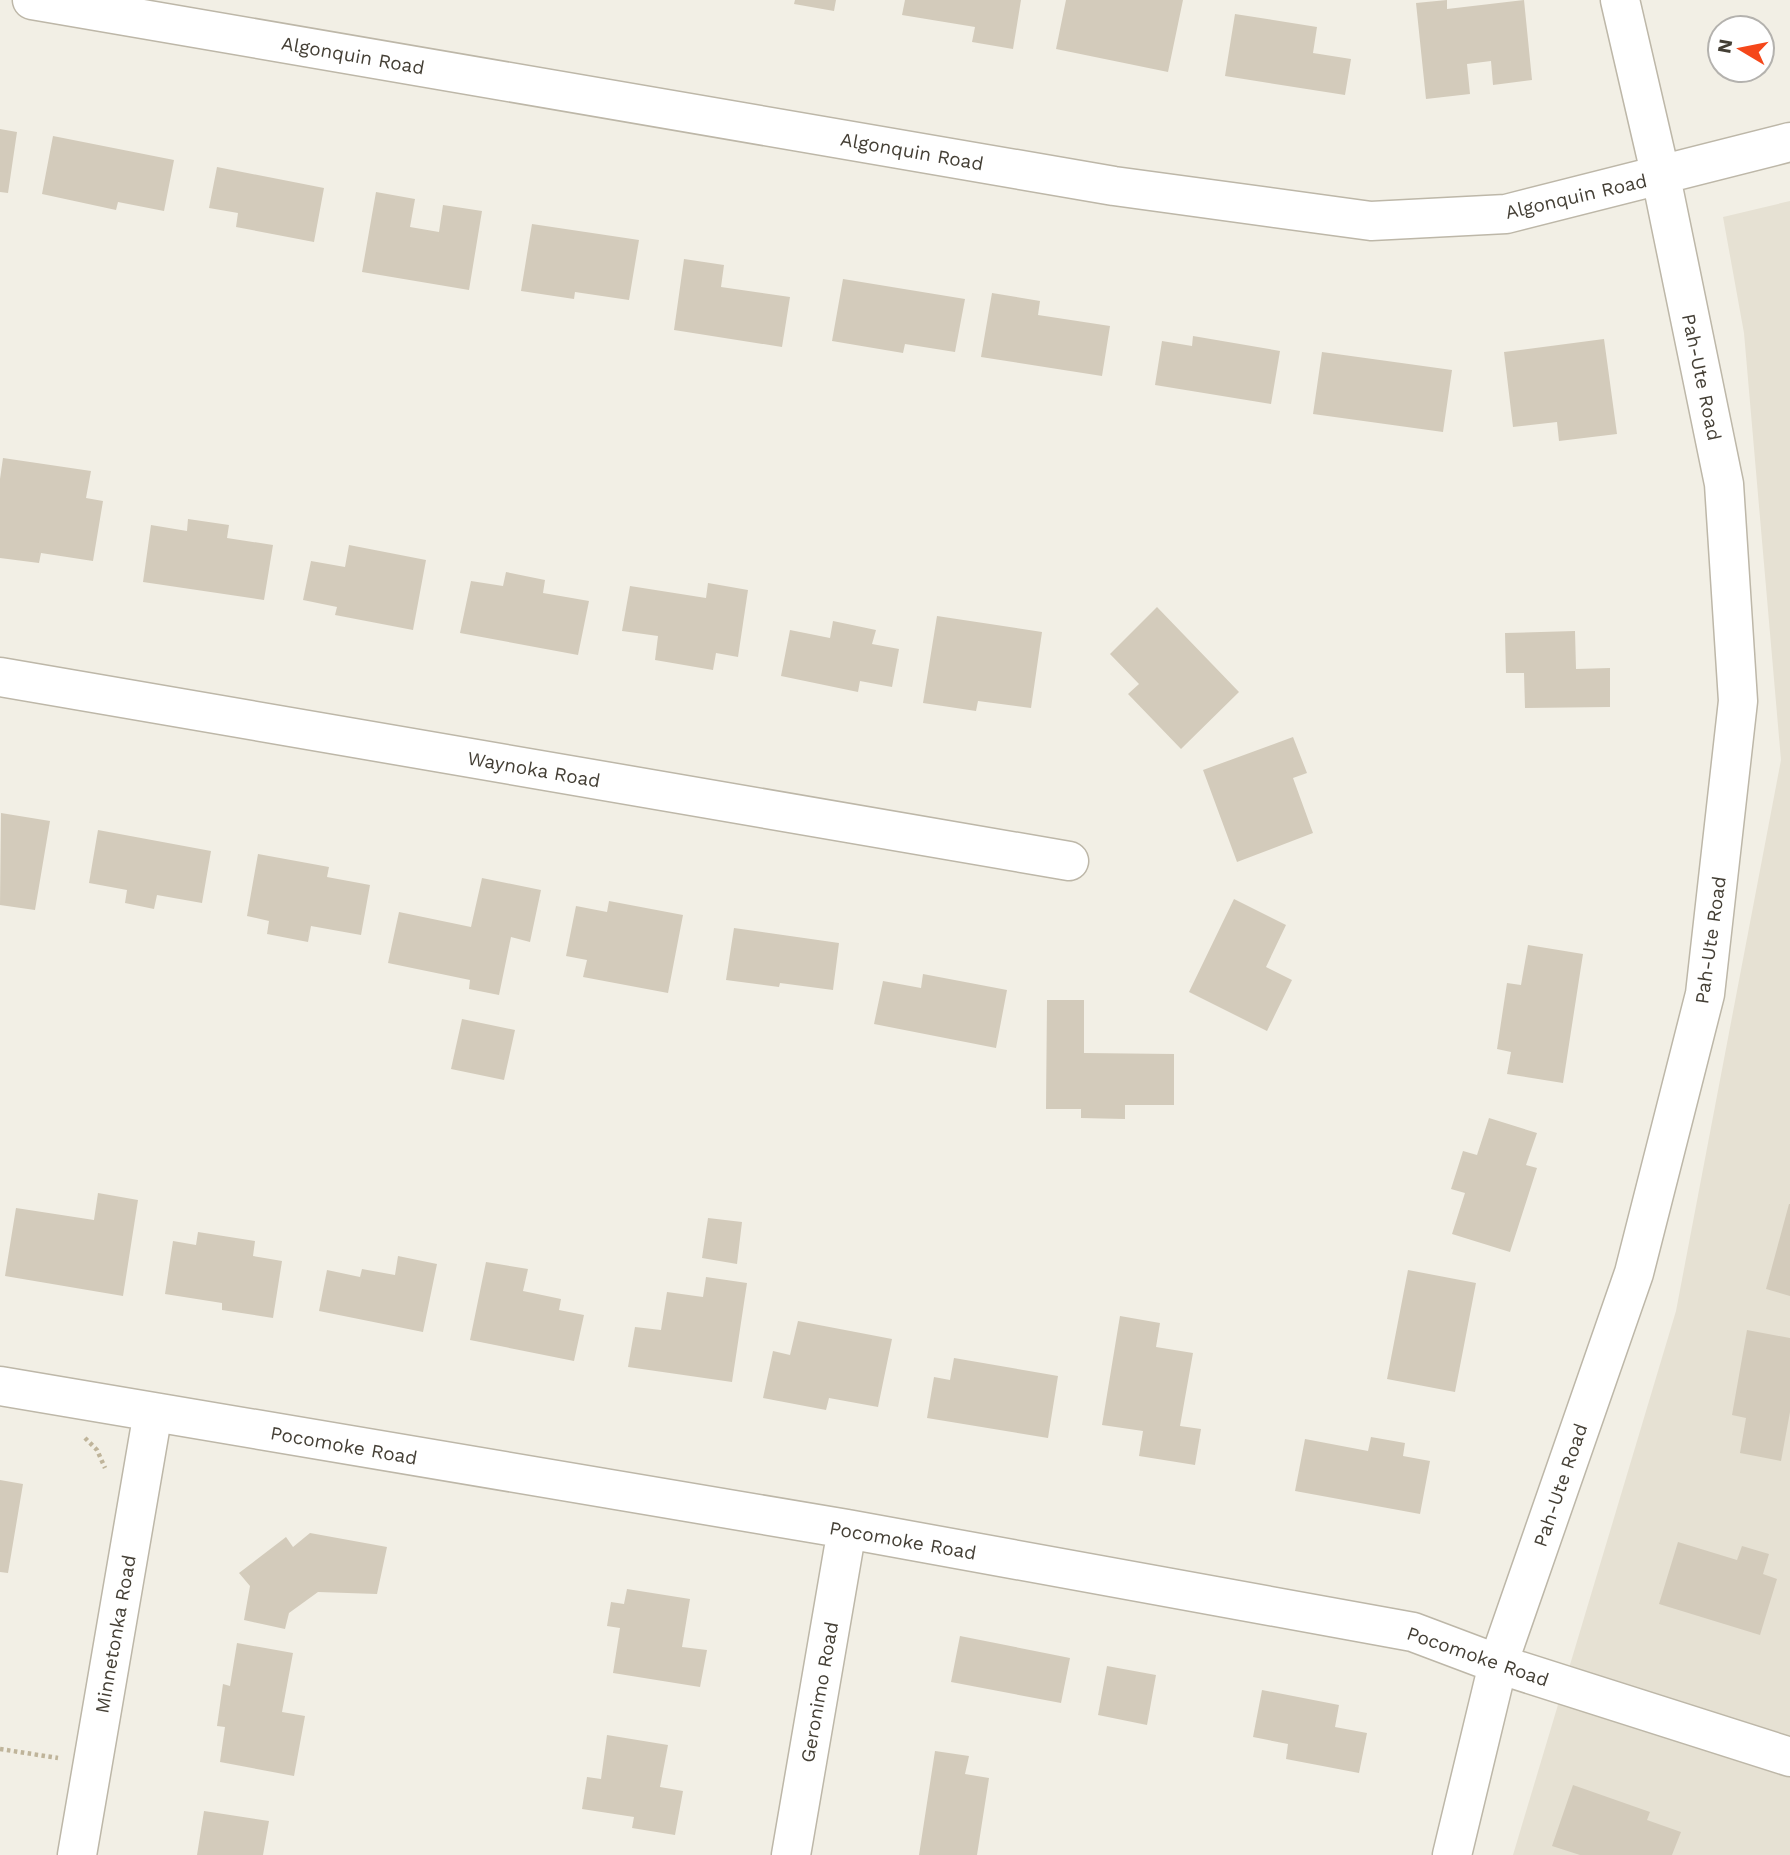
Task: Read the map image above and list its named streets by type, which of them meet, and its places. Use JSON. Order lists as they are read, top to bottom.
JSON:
{
  "streets": {
    "street": [
      "Algonquin Road",
      "Pah-Ute Road",
      "Waynoka Road",
      "Pocomoke Road",
      "Minnetonka Road",
      "Geronimo Road"
    ]
  },
  "crossings": [
    ["Algonquin Road", "Pah-Ute Road"],
    ["Pah-Ute Road", "Pocomoke Road"],
    ["Pocomoke Road", "Minnetonka Road"],
    ["Pocomoke Road", "Geronimo Road"]
  ],
  "north": "left"
}
